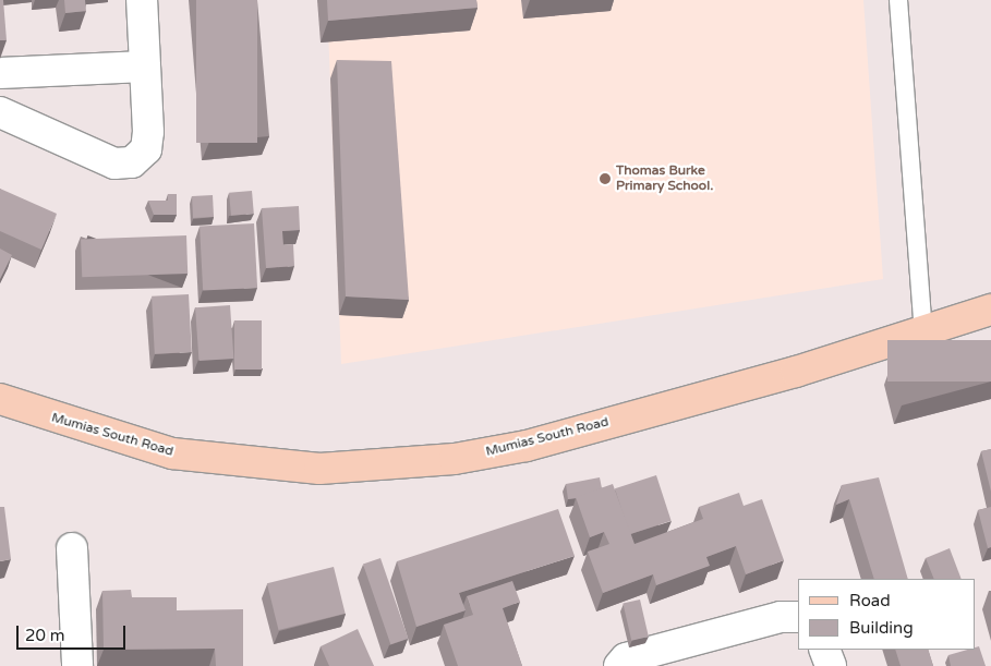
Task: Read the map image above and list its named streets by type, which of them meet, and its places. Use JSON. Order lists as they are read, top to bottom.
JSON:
{
  "streets": {
    "main road": ["Mumias South Road"]
  },
  "places": ["Thomas Burke Primary School."],
  "legend": ["Road", "Building"],
  "scale_bar": "20 m"
}
